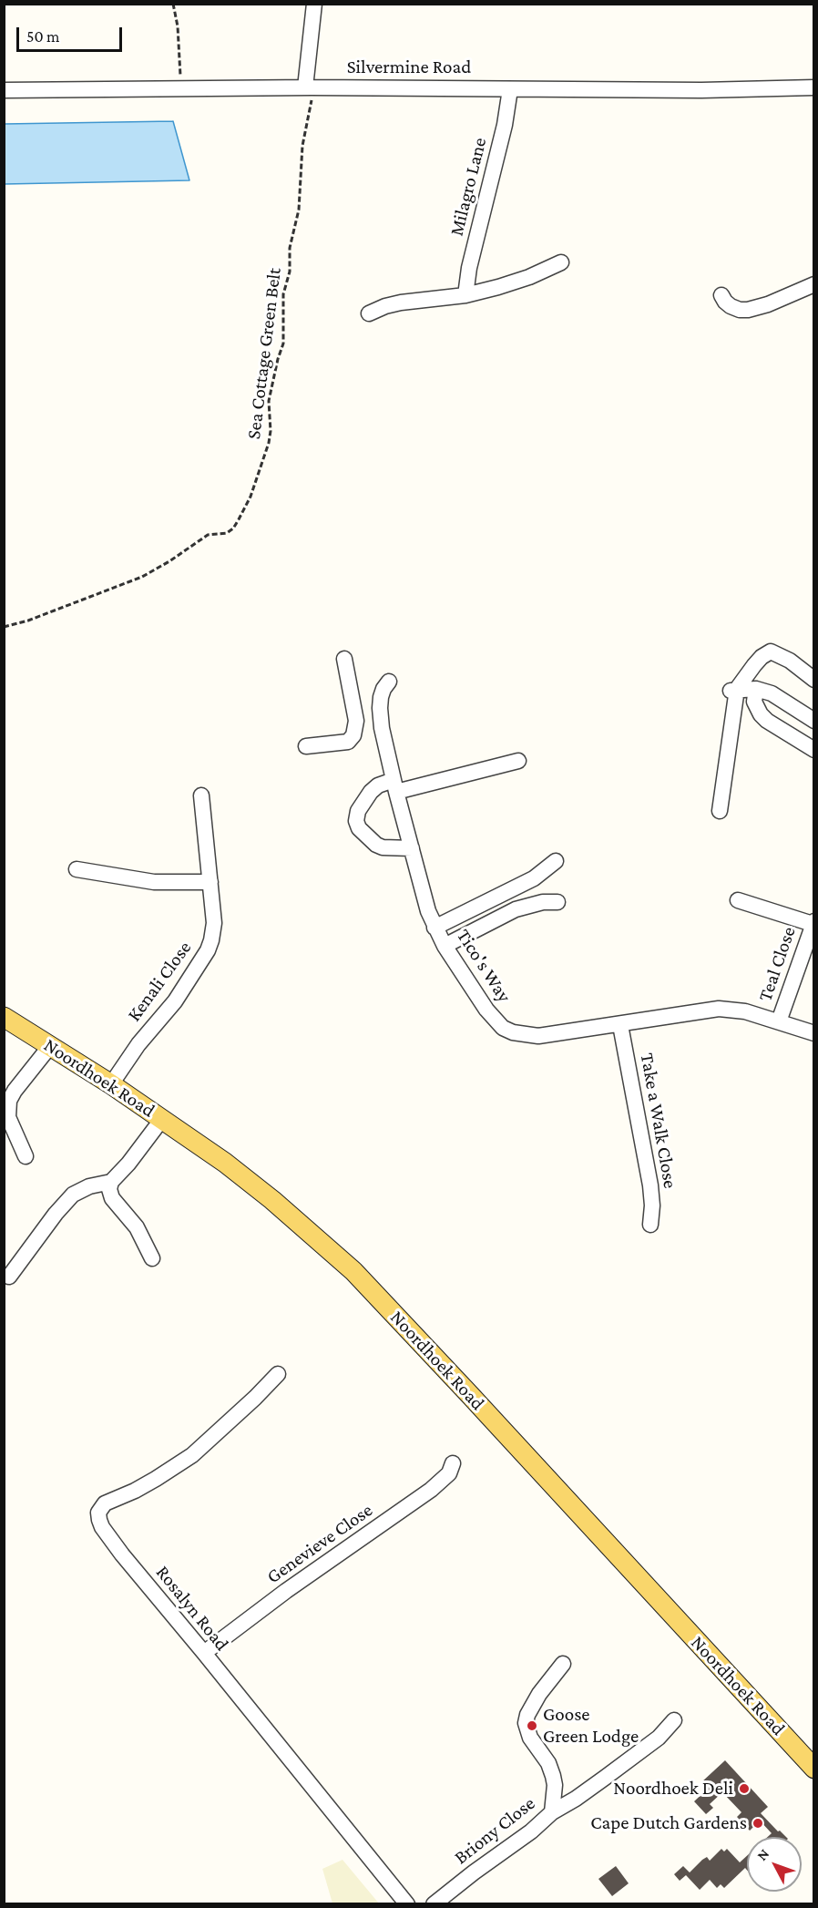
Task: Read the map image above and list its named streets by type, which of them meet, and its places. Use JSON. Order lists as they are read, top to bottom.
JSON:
{
  "streets": {
    "main road": ["Noordhoek Road"],
    "street": [
      "Silvermine Road",
      "Milagro Lane",
      "Teal Close",
      "Tico's Way",
      "Kenali Close",
      "Take a Walk Close",
      "Genevieve Close",
      "Rosalyn Road",
      "Briony Close"
    ],
    "path": ["Sea Cottage Green Belt"]
  },
  "crossings": [
    ["Silvermine Road", "Milagro Lane"],
    ["Silvermine Road", "Sea Cottage Green Belt"],
    ["Teal Close", "Tico's Way"],
    ["Tico's Way", "Take a Walk Close"],
    ["Kenali Close", "Noordhoek Road"],
    ["Genevieve Close", "Rosalyn Road"]
  ],
  "places": ["Goose Green Lodge", "Noordhoek Deli", "Cape Dutch Gardens"],
  "scale_bar": "50 m",
  "north": "top left"
}
